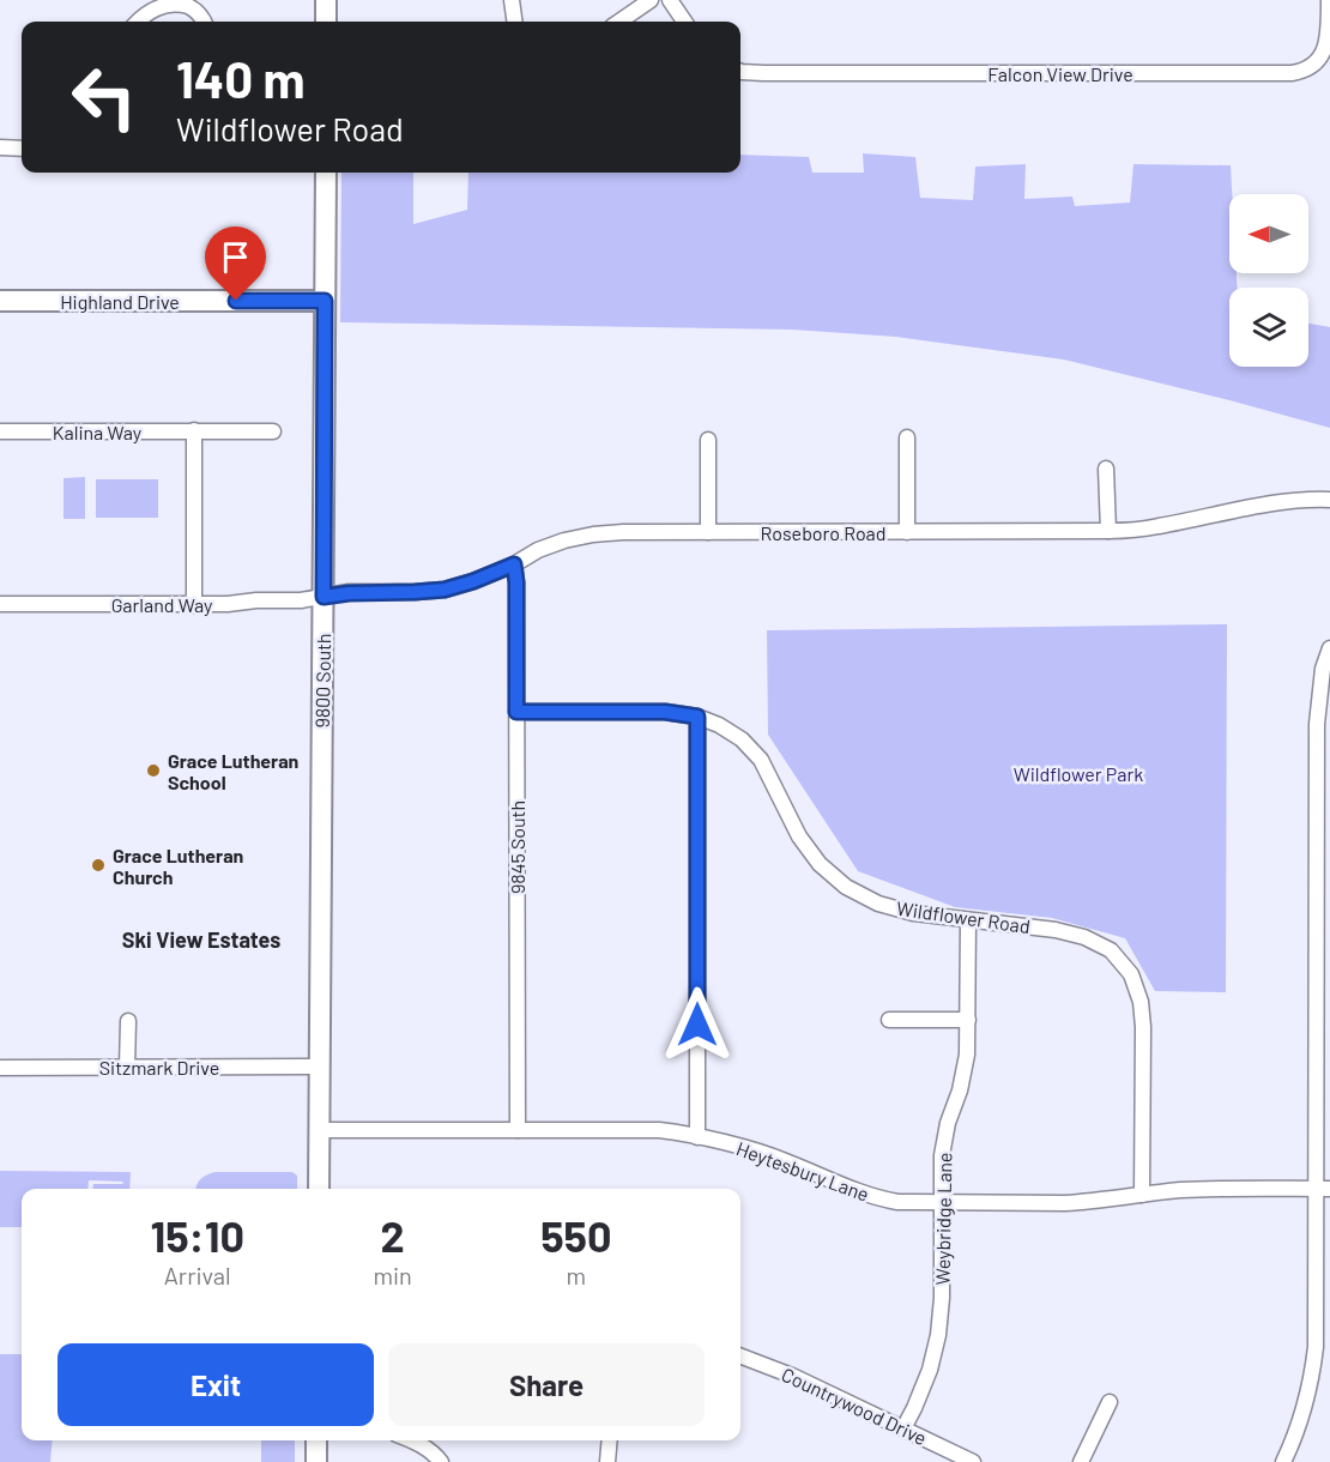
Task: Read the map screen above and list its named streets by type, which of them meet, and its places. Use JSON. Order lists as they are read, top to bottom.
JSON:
{
  "streets": {
    "street": [
      "Falcon View Drive",
      "Highland Drive",
      "Kalina Way",
      "Roseboro Road",
      "Garland Way",
      "9800 South",
      "9845 South",
      "Wildflower Road",
      "Sitzmark Drive",
      "Heytesbury Lane",
      "Weybridge Lane",
      "Countrywood Drive"
    ]
  },
  "crossings": [
    ["Highland Drive", "9800 South"],
    ["Roseboro Road", "Garland Way"],
    ["Roseboro Road", "9800 South"],
    ["Roseboro Road", "9845 South"],
    ["Garland Way", "9800 South"],
    ["9800 South", "Sitzmark Drive"],
    ["9800 South", "Heytesbury Lane"],
    ["9845 South", "Wildflower Road"],
    ["9845 South", "Heytesbury Lane"],
    ["Wildflower Road", "Heytesbury Lane"],
    ["Wildflower Road", "Weybridge Lane"],
    ["Heytesbury Lane", "Weybridge Lane"],
    ["Weybridge Lane", "Countrywood Drive"]
  ],
  "districts": ["Ski View Estates"],
  "parks": ["Wildflower Park"],
  "places": ["Grace Lutheran School", "Grace Lutheran Church"],
  "north": "left",
  "page": {
    "turn": ["140 m", "Wildflower Road"],
    "eta": [
      "15:10",
      "Arrival",
      "2",
      "min",
      "550",
      "m"
    ],
    "buttons": ["Exit", "Share"]
  }
}
